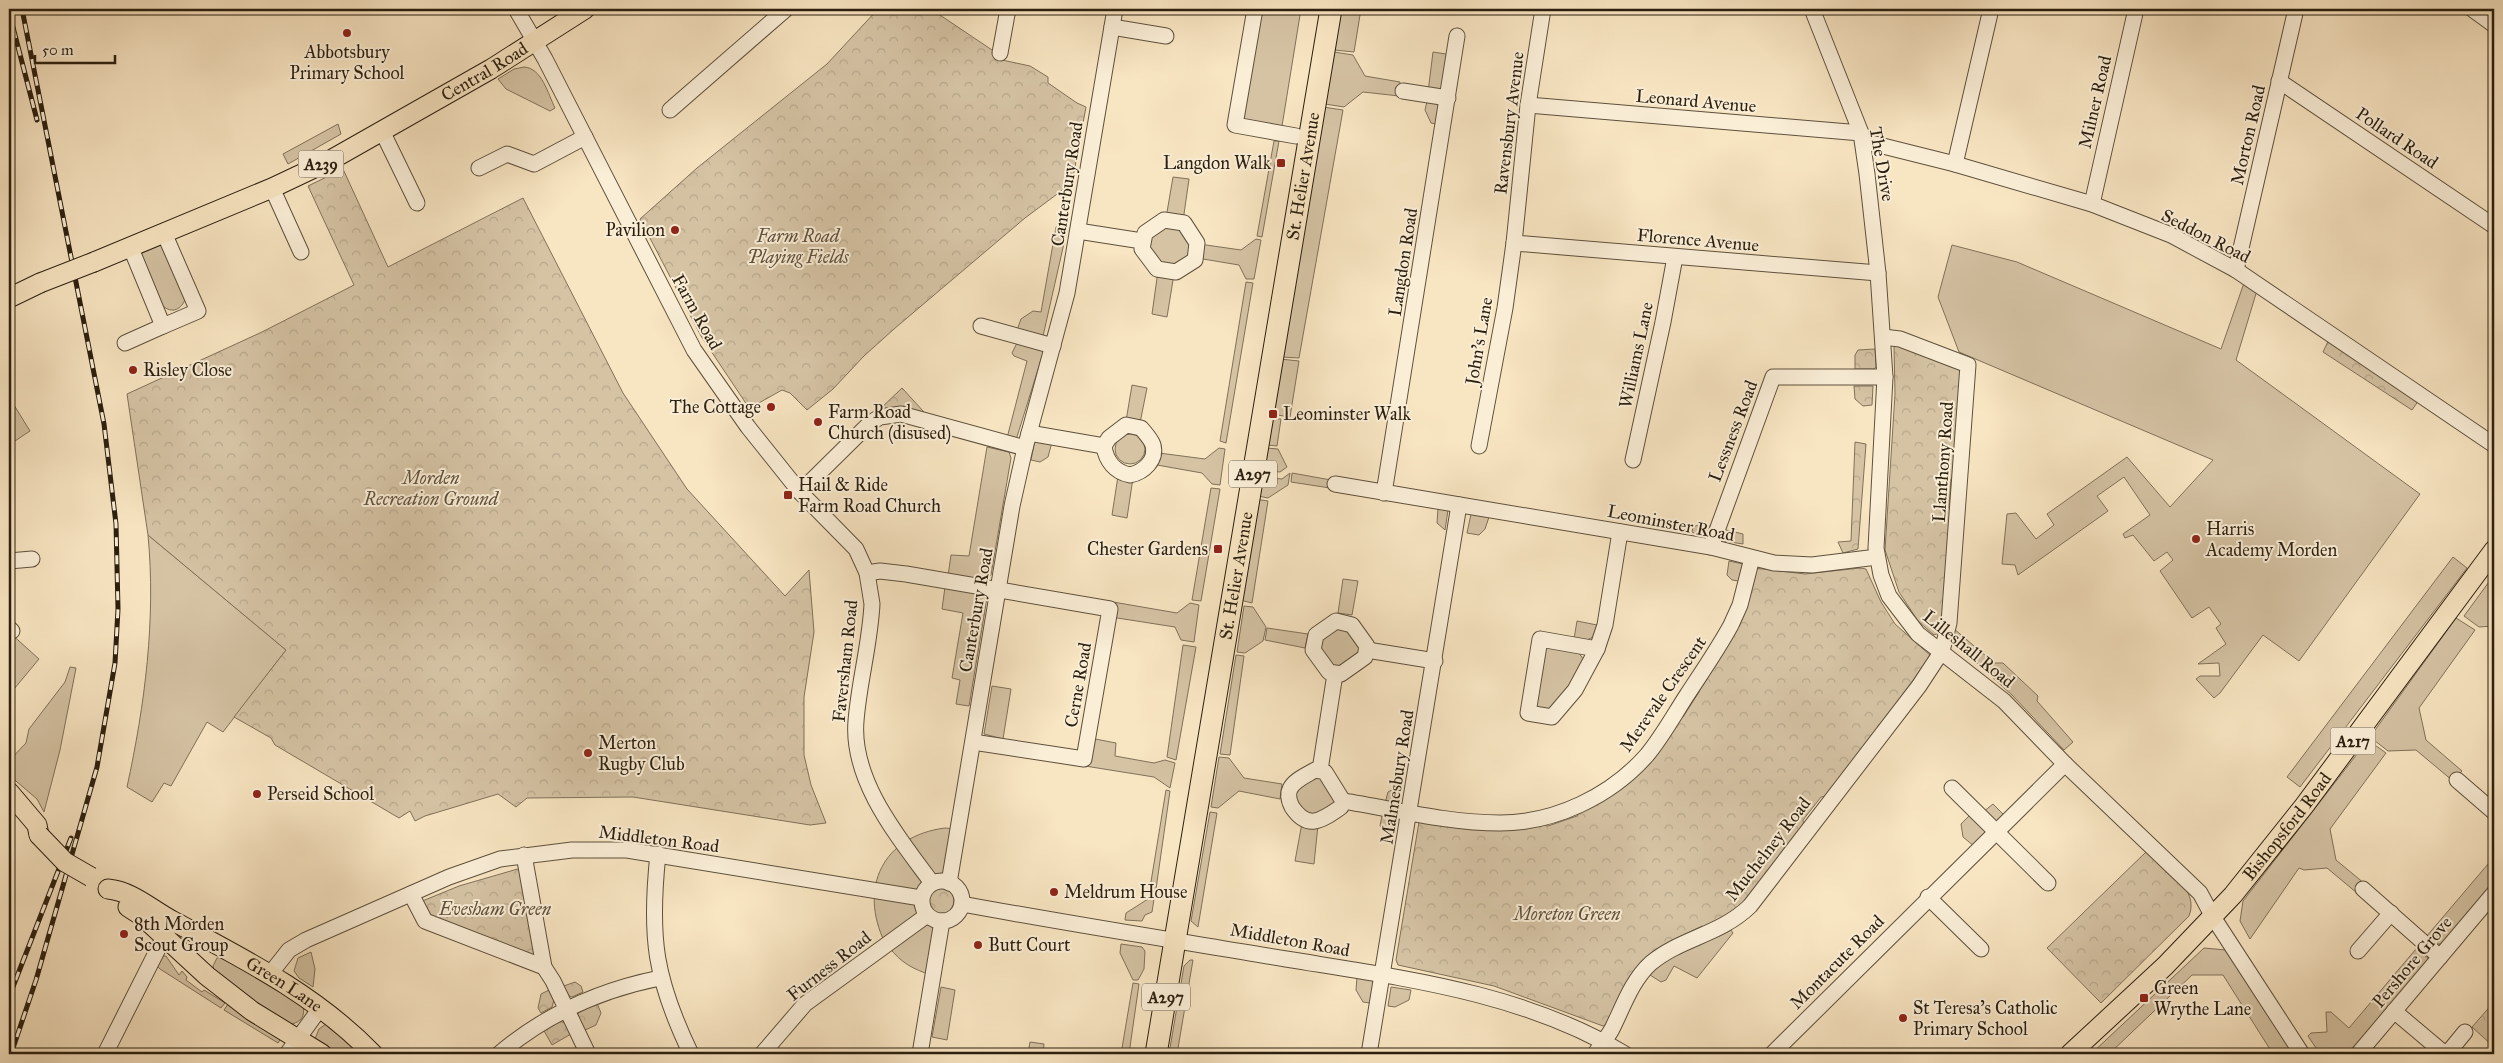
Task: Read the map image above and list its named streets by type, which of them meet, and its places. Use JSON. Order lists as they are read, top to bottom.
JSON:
{
  "streets": {
    "highway": ["St. Helier Avenue", "A297"],
    "main road": [
      "Central Road",
      "A239",
      "A217",
      "Bishopsford Road",
      "Green Lane"
    ],
    "street": [
      "Leonard Avenue",
      "Milner Road",
      "Ravensbury Avenue",
      "Morton Road",
      "Pollard Road",
      "The Drive",
      "Canterbury Road",
      "Seddon Road",
      "Florence Avenue",
      "Langdon Road",
      "Farm Road",
      "John's Lane",
      "Williams Lane",
      "Lessness Road",
      "Llanthony Road",
      "Leominster Road",
      "Lilleshall Road",
      "Faversham Road",
      "Cerne Road",
      "Merevale Crescent",
      "Malmesbury Road",
      "Middleton Road",
      "Muchelney Road",
      "Montacute Road",
      "Pershore Grove",
      "Furness Road"
    ]
  },
  "crossings": [
    ["Central Road", "Farm Road"],
    ["Leonard Avenue", "Ravensbury Avenue"],
    ["Leonard Avenue", "The Drive"],
    ["Leonard Avenue", "Seddon Road"],
    ["Milner Road", "Seddon Road"],
    ["Ravensbury Avenue", "Florence Avenue"],
    ["Ravensbury Avenue", "John's Lane"],
    ["Morton Road", "Pollard Road"],
    ["Morton Road", "Seddon Road"],
    ["The Drive", "Seddon Road"],
    ["The Drive", "Florence Avenue"],
    ["The Drive", "Lilleshall Road"],
    ["St. Helier Avenue", "Middleton Road"],
    ["Canterbury Road", "Faversham Road"],
    ["Canterbury Road", "Cerne Road"],
    ["Canterbury Road", "Middleton Road"],
    ["Canterbury Road", "Furness Road"],
    ["Florence Avenue", "John's Lane"],
    ["Florence Avenue", "Williams Lane"],
    ["Florence Avenue", "Lilleshall Road"],
    ["Farm Road", "Faversham Road"],
    ["Lessness Road", "Leominster Road"],
    ["Lessness Road", "Lilleshall Road"],
    ["Llanthony Road", "Lilleshall Road"],
    ["Llanthony Road", "Muchelney Road"],
    ["Leominster Road", "Lilleshall Road"],
    ["Leominster Road", "Merevale Crescent"],
    ["Leominster Road", "Malmesbury Road"],
    ["Lilleshall Road", "Bishopsford Road"],
    ["Lilleshall Road", "Muchelney Road"],
    ["Lilleshall Road", "Montacute Road"],
    ["Faversham Road", "Middleton Road"],
    ["Faversham Road", "Furness Road"],
    ["Merevale Crescent", "Malmesbury Road"],
    ["Malmesbury Road", "Middleton Road"],
    ["Middleton Road", "Muchelney Road"],
    ["Middleton Road", "Furness Road"],
    ["Middleton Road", "Green Lane"]
  ],
  "parks": [
    "Farm Road Playing Fields",
    "Morden Recreation Ground",
    "Evesham Green",
    "Moreton Green"
  ],
  "places": {
    "other": [
      "Abbotsbury Primary School",
      "Pavilion",
      "Risley Close",
      "The Cottage",
      "Farm Road Church (disused)",
      "Harris Academy Morden",
      "Merton Rugby Club",
      "Perseid School",
      "Meldrum House",
      "8th Morden Scout Group",
      "Butt Court",
      "St Teresa's Catholic Primary School"
    ],
    "transit": [
      "Langdon Walk",
      "Leominster Walk",
      "Hail & Ride Farm Road Church",
      "Chester Gardens",
      "Green Wrythe Lane"
    ]
  },
  "scale_bar": "50 m"
}
